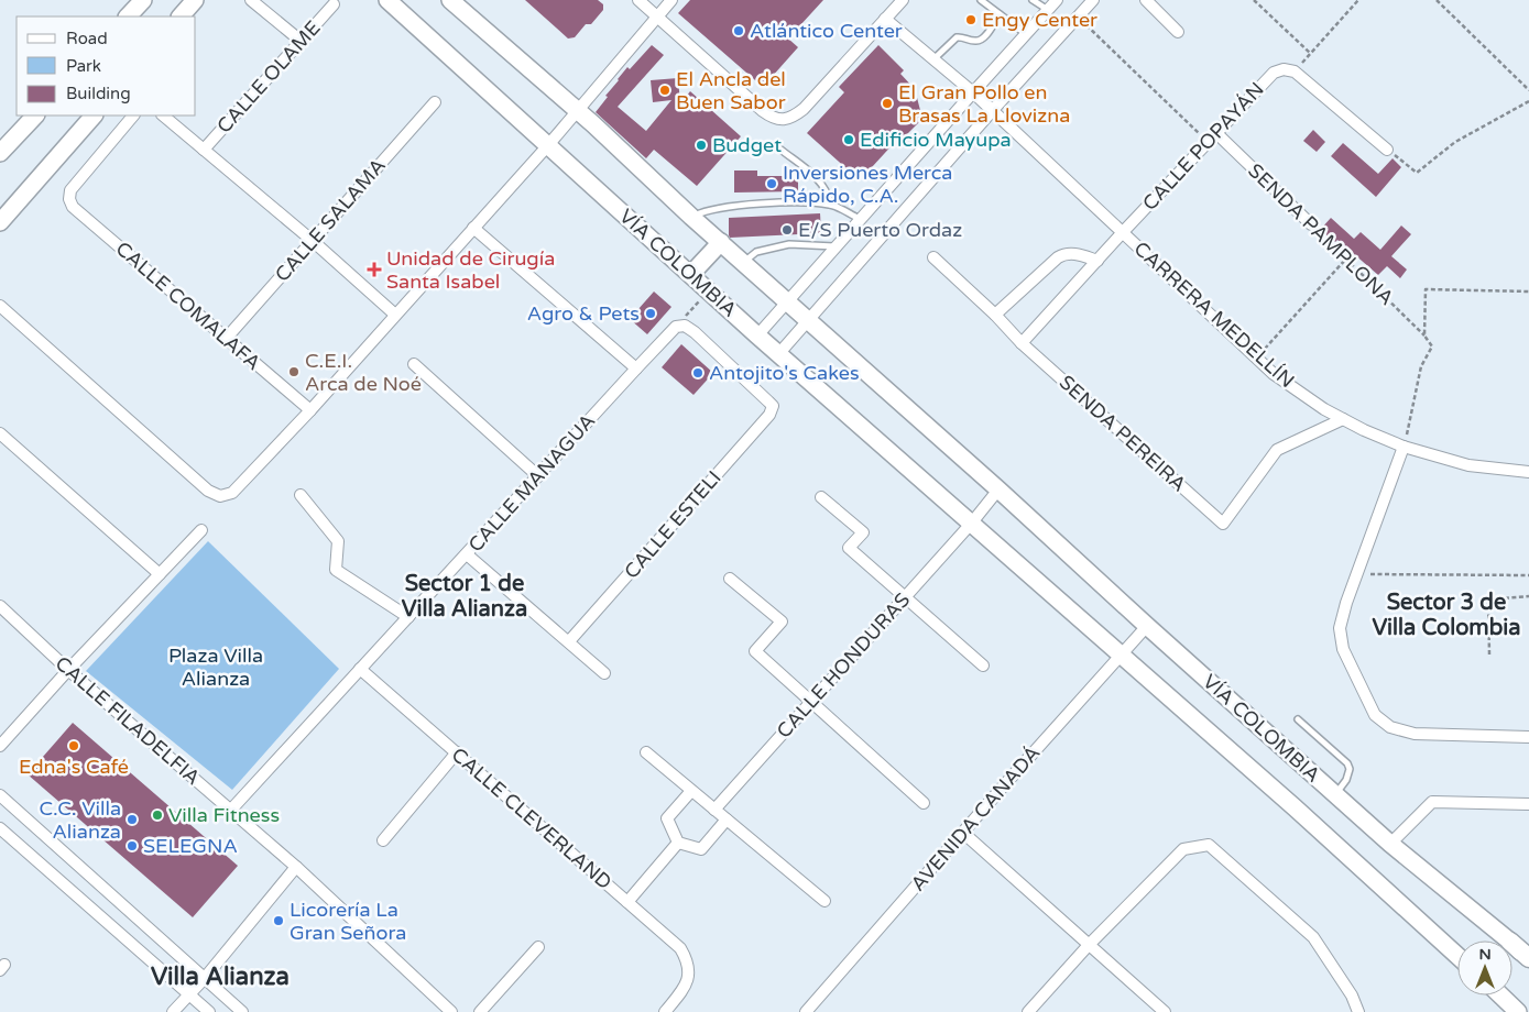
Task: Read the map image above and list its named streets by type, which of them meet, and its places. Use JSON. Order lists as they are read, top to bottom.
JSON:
{
  "streets": {
    "main road": ["VÍA COLOMBIA"],
    "street": [
      "CALLE OLAME",
      "CALLE POPAYÁN",
      "CALLE SALAMA",
      "SENDA PAMPLONA",
      "CALLE COMALAFA",
      "CARRERA MEDELLÍN",
      "SENDA PEREIRA",
      "CALLE MANAGUA",
      "CALLE ESTELI",
      "CALLE HONDURAS",
      "CALLE FILADELFIA",
      "CALLE CLEVERLAND",
      "AVENIDA CANADÁ"
    ]
  },
  "crossings": [
    ["CALLE POPAYÁN", "SENDA PAMPLONA"],
    ["CALLE POPAYÁN", "CARRERA MEDELLÍN"],
    ["CALLE POPAYÁN", "SENDA PEREIRA"],
    ["CALLE SALAMA", "CALLE COMALAFA"],
    ["VÍA COLOMBIA", "CALLE HONDURAS"],
    ["VÍA COLOMBIA", "AVENIDA CANADÁ"],
    ["CARRERA MEDELLÍN", "SENDA PEREIRA"],
    ["CALLE MANAGUA", "CALLE ESTELI"],
    ["CALLE MANAGUA", "CALLE FILADELFIA"],
    ["CALLE MANAGUA", "CALLE CLEVERLAND"]
  ],
  "districts": ["Sector 1 de Villa Alianza", "Sector 3 de Villa Colombia", "Villa Alianza"],
  "parks": ["Plaza Villa Alianza"],
  "places": {
    "other": [
      "Engy Center",
      "Atlántico Center",
      "El Ancla del Buen Sabor",
      "El Gran Pollo en Brasas La Llovizna",
      "Edificio Mayupa",
      "Budget",
      "Inversiones Merca Rápido, C.A.",
      "E/S Puerto Ordaz",
      "Agro & Pets",
      "C.E.I. Arca de Noé",
      "Antojito's Cakes",
      "Edna's Café",
      "Villa Fitness",
      "C.C. Villa Alianza",
      "SELEGNA",
      "Licorería La Gran Señora"
    ],
    "health": ["Unidad de Cirugía Santa Isabel"]
  },
  "legend": ["Road", "Park", "Building"],
  "north": "top"
}
